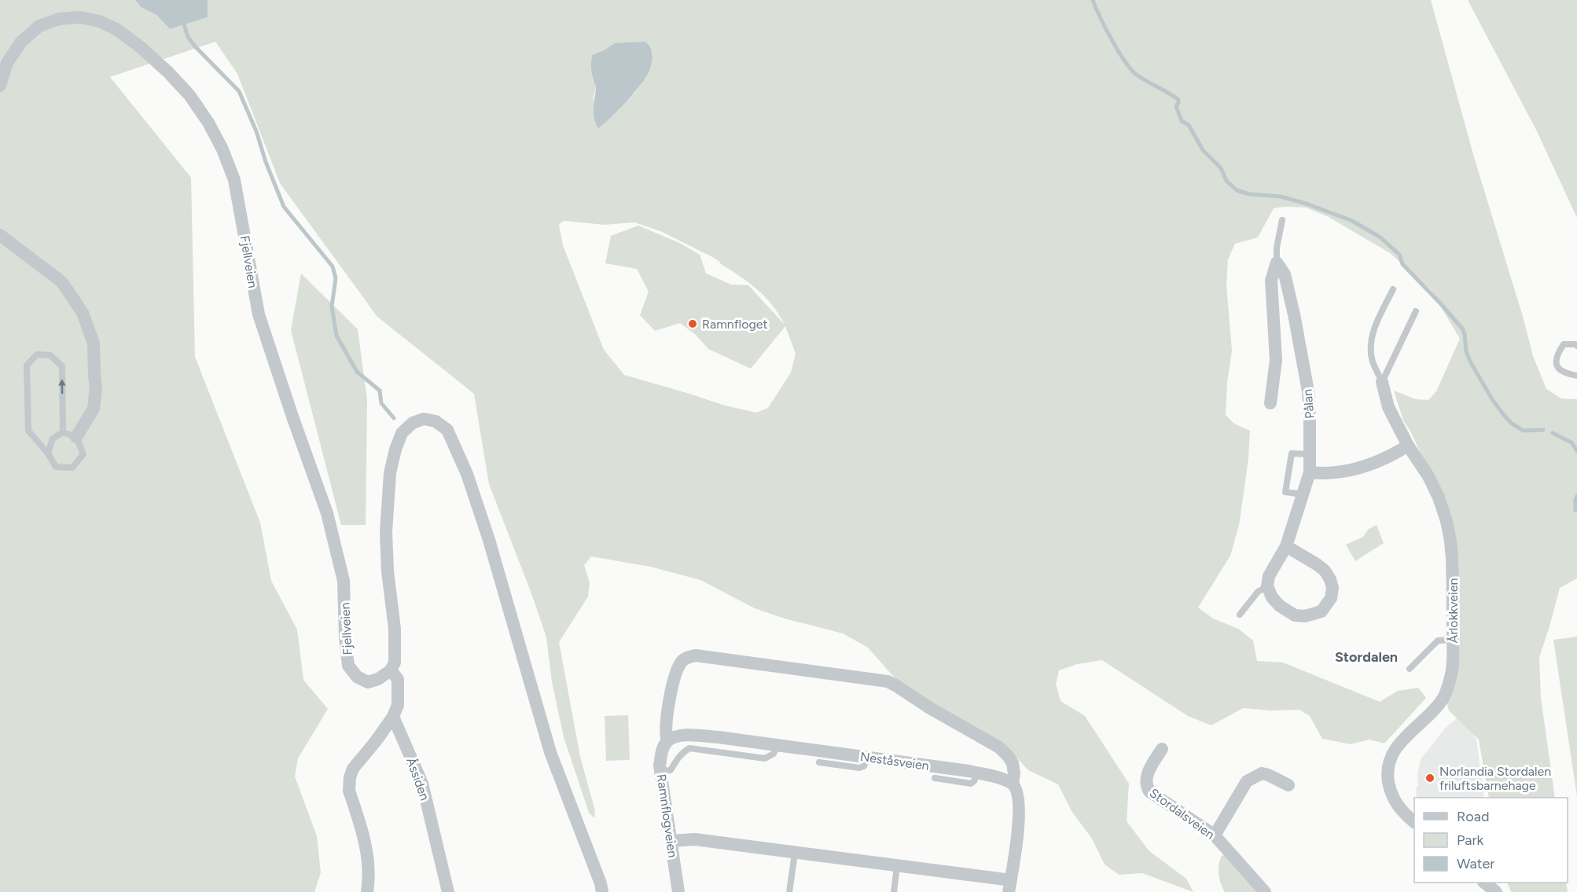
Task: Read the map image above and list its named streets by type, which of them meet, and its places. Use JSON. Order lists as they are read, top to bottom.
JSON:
{
  "streets": {
    "street": [
      "Fjellveien",
      "Pålan",
      "Årlokkveien",
      "Neståsveien",
      "Åssiden",
      "Stordalsveien",
      "Ramnflogveien"
    ]
  },
  "crossings": [
    ["Neståsveien", "Ramnflogveien"]
  ],
  "districts": ["Stordalen"],
  "places": ["Ramnfloget", "Norlandia Stordalen friluftsbarnehage"],
  "legend": ["Road", "Park", "Water"]
}
